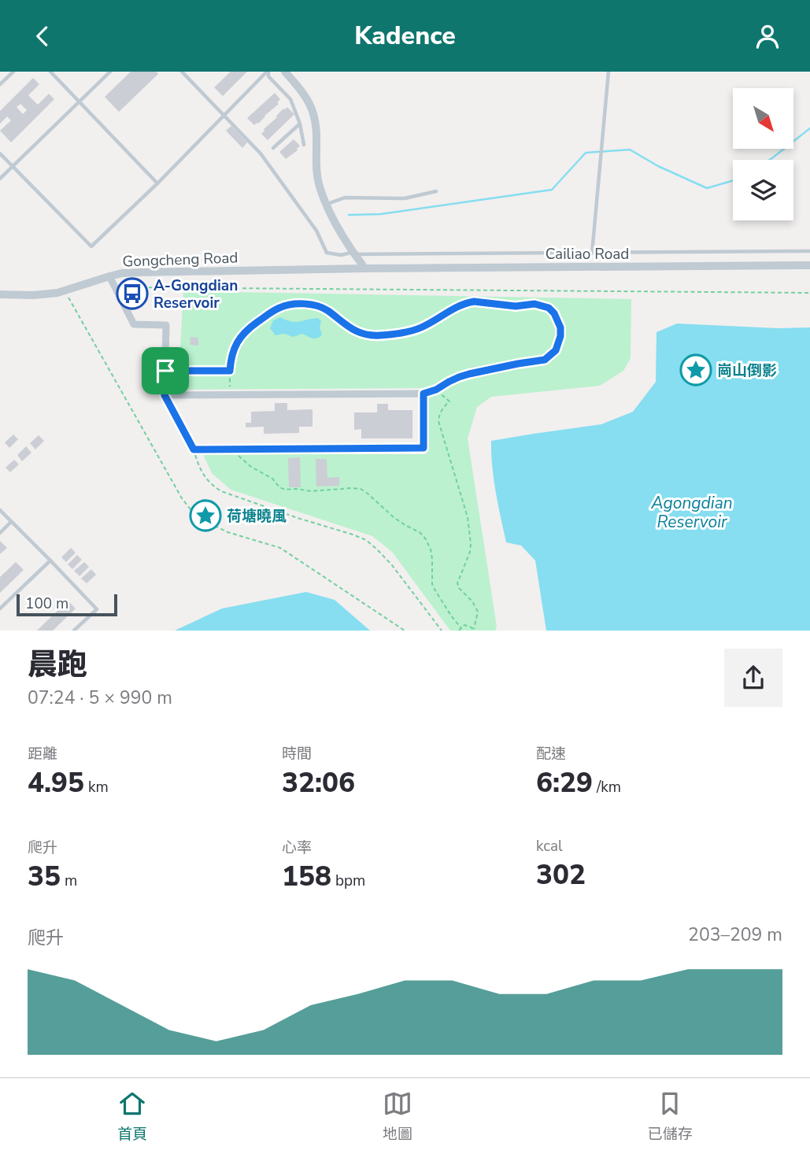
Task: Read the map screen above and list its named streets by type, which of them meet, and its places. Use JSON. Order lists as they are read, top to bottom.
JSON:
{
  "streets": {
    "street": ["Cailiao Road", "Gongcheng Road"]
  },
  "crossings": [
    ["Cailiao Road", "Gongcheng Road"]
  ],
  "water": ["Agongdian Reservoir"],
  "places": {
    "bus stop": ["A-Gongdian Reservoir"],
    "place": ["崗山倒影", "荷塘曉風"]
  },
  "scale_bar": "100 m",
  "north": "bottom right",
  "page": {
    "header": "Kadence",
    "scale": "100 m",
    "heading": ["晨跑", "07:24 · 5 × 990 m"],
    "stats": [
      ["距離", "4.95 km"],
      ["時間", "32:06"],
      ["配速", "6:29 /km"],
      ["爬升", "35 m"],
      ["心率", "158 bpm"],
      ["kcal", "302"]
    ],
    "chart": ["爬升", "203–209 m"],
    "tabs": ["首頁", "地圖", "已儲存"]
  }
}
